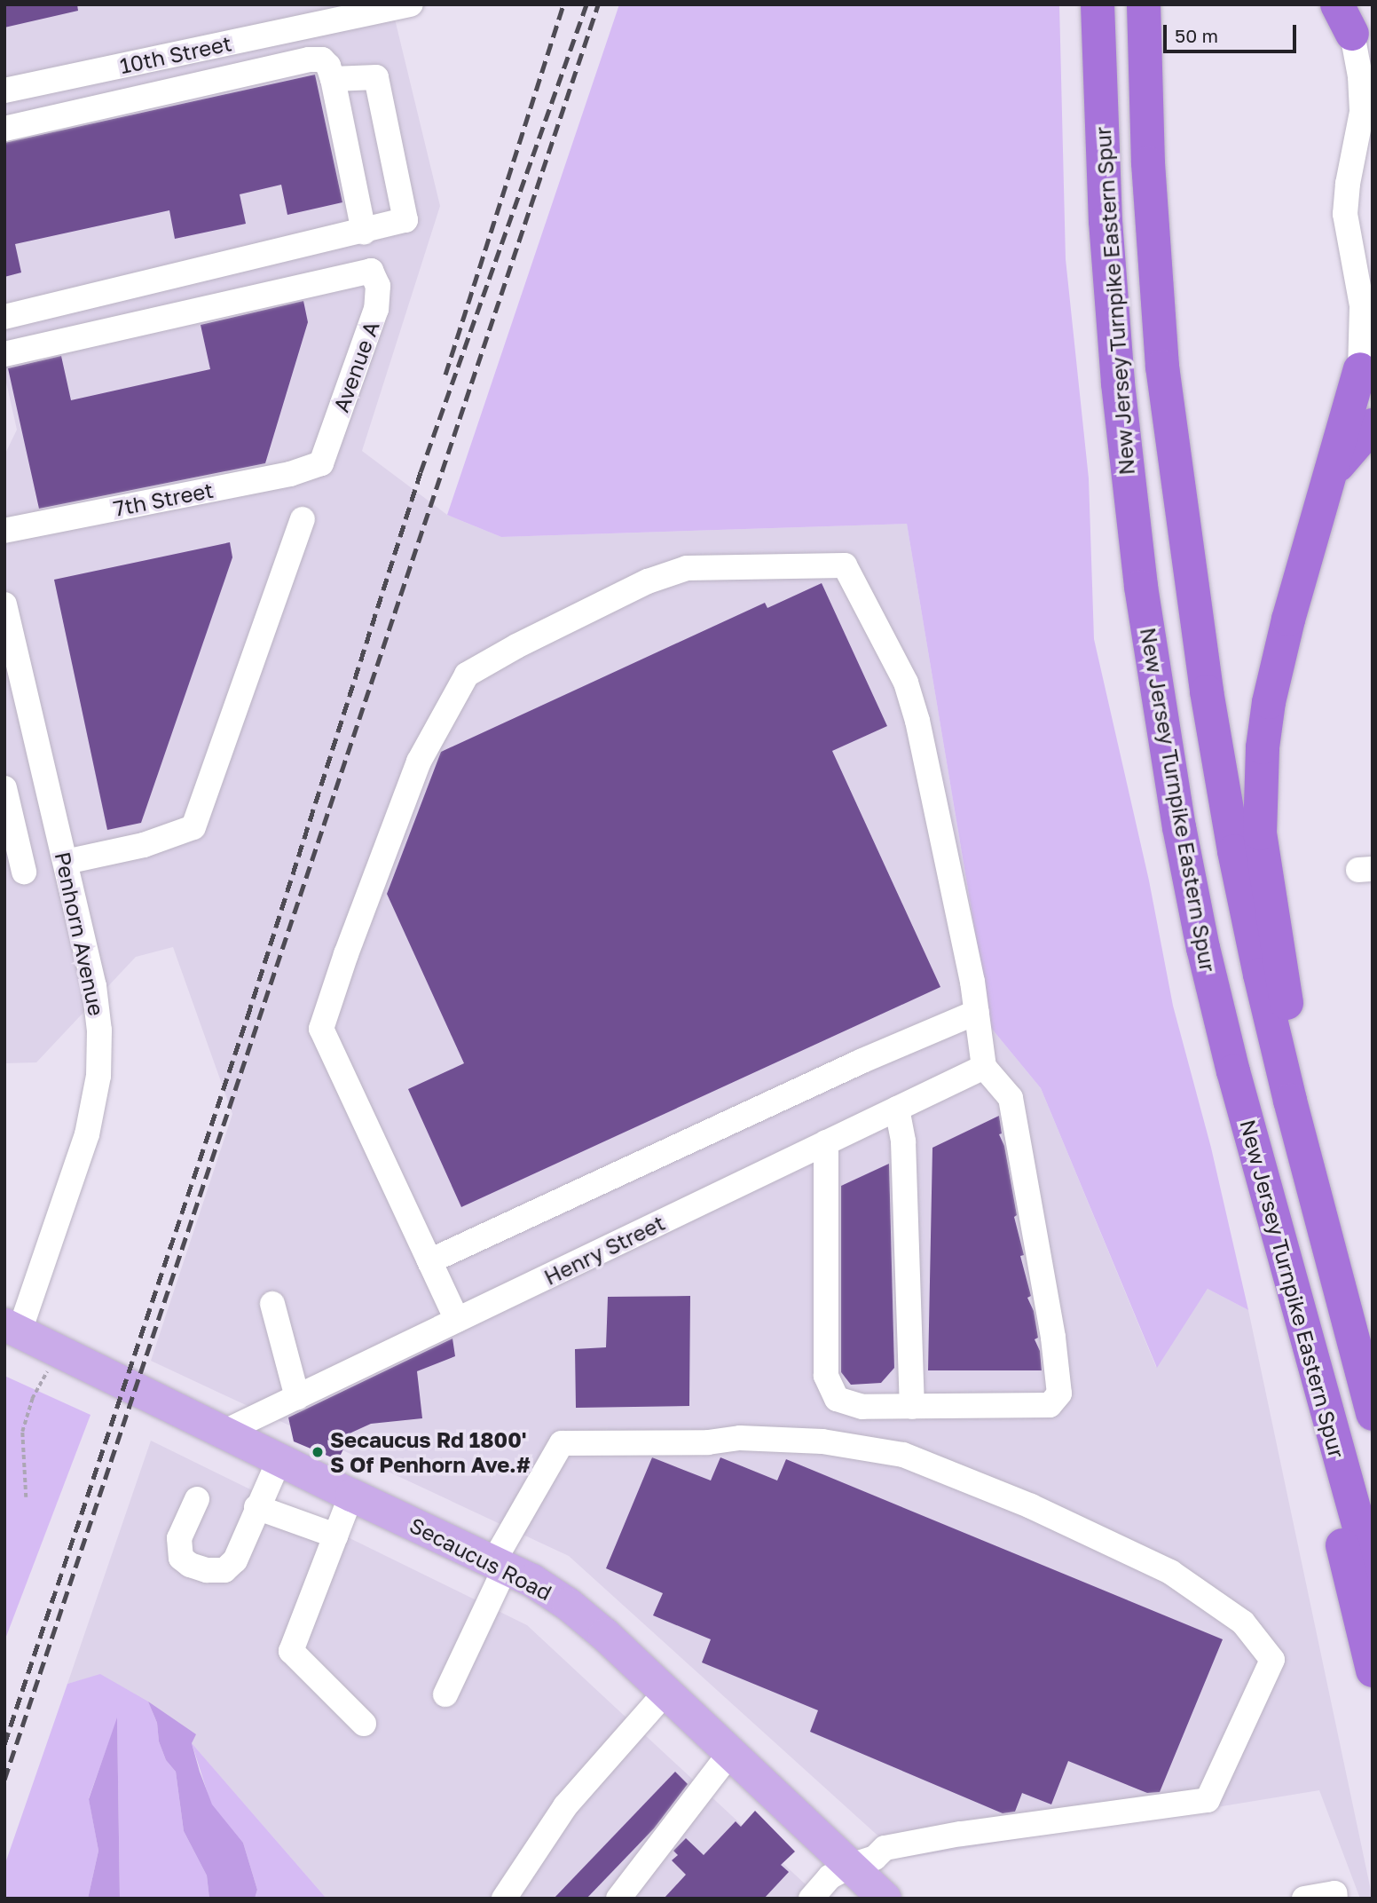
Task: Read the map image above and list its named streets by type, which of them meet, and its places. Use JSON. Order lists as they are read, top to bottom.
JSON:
{
  "streets": {
    "highway": ["New Jersey Turnpike Eastern Spur"],
    "main road": ["Secaucus Road"],
    "street": [
      "10th Street",
      "Avenue A",
      "7th Street",
      "Penhorn Avenue",
      "Henry Street"
    ]
  },
  "crossings": [
    ["Avenue A", "7th Street"],
    ["Penhorn Avenue", "Secaucus Road"],
    ["Henry Street", "Secaucus Road"]
  ],
  "places": ["Secaucus Rd 1800' S Of Penhorn Ave.#"],
  "scale_bar": "50 m"
}
